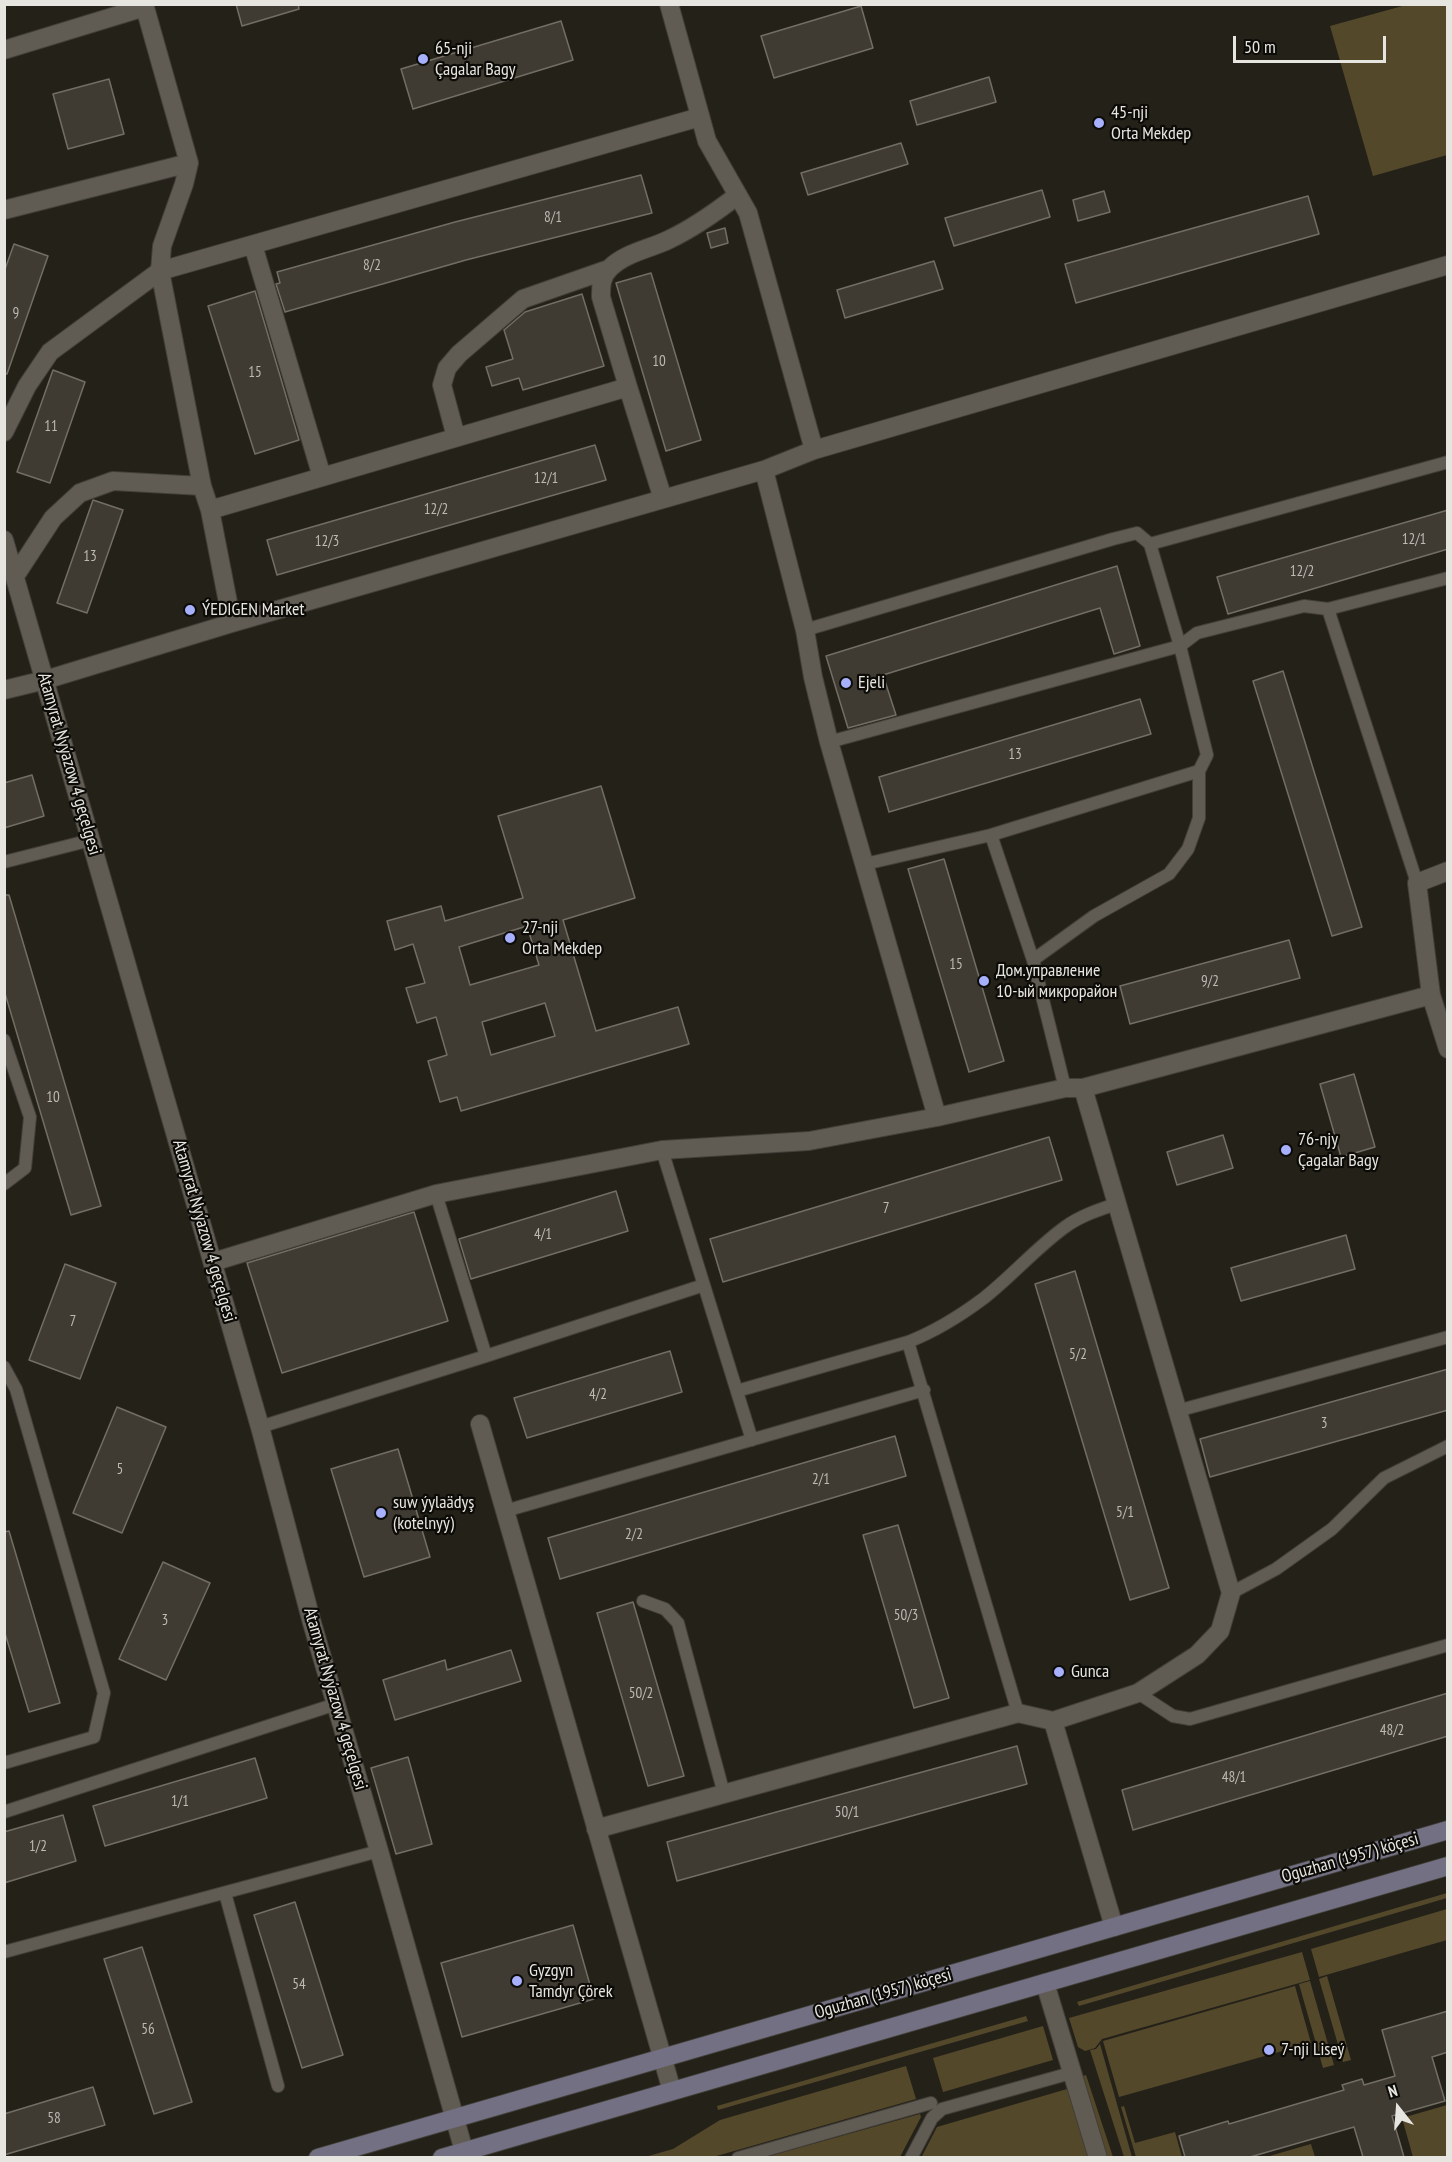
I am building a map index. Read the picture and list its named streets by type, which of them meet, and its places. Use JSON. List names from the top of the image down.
{
  "streets": {
    "main road": ["Oguzhan (1957) köçesi"],
    "street": ["Atamyrat Nyýazow 4 geçelgesi"]
  },
  "crossings": [
    ["Atamyrat Nyýazow 4 geçelgesi", "Oguzhan (1957) köçesi"]
  ],
  "places": [
    "65-nji Çagalar Bagy",
    "45-nji Orta Mekdep",
    "ÝEDIGEN Market",
    "Ejeli",
    "27-nji Orta Mekdep",
    "Дом.управление 10-ый микрорайон",
    "76-njy Çagalar Bagy",
    "suw ýylaädyş (kotelnyý)",
    "Gunca",
    "Gyzgyn Tamdyr Çörek",
    "7-nji Liseý"
  ],
  "house_numbers": [
    "8/1",
    "8/2",
    "9",
    "10",
    "15",
    "11",
    "12/1",
    "12/2",
    "12/1",
    "12/3",
    "13",
    "12/2",
    "13",
    "15",
    "9/2",
    "10",
    "7",
    "4/1",
    "7",
    "5/2",
    "4/2",
    "3",
    "5",
    "2/1",
    "5/1",
    "2/2",
    "50/3",
    "3",
    "50/2",
    "48/2",
    "48/1",
    "1/1",
    "50/1",
    "1/2",
    "54",
    "56",
    "58"
  ],
  "scale_bar": "50 m",
  "north": "top"
}
